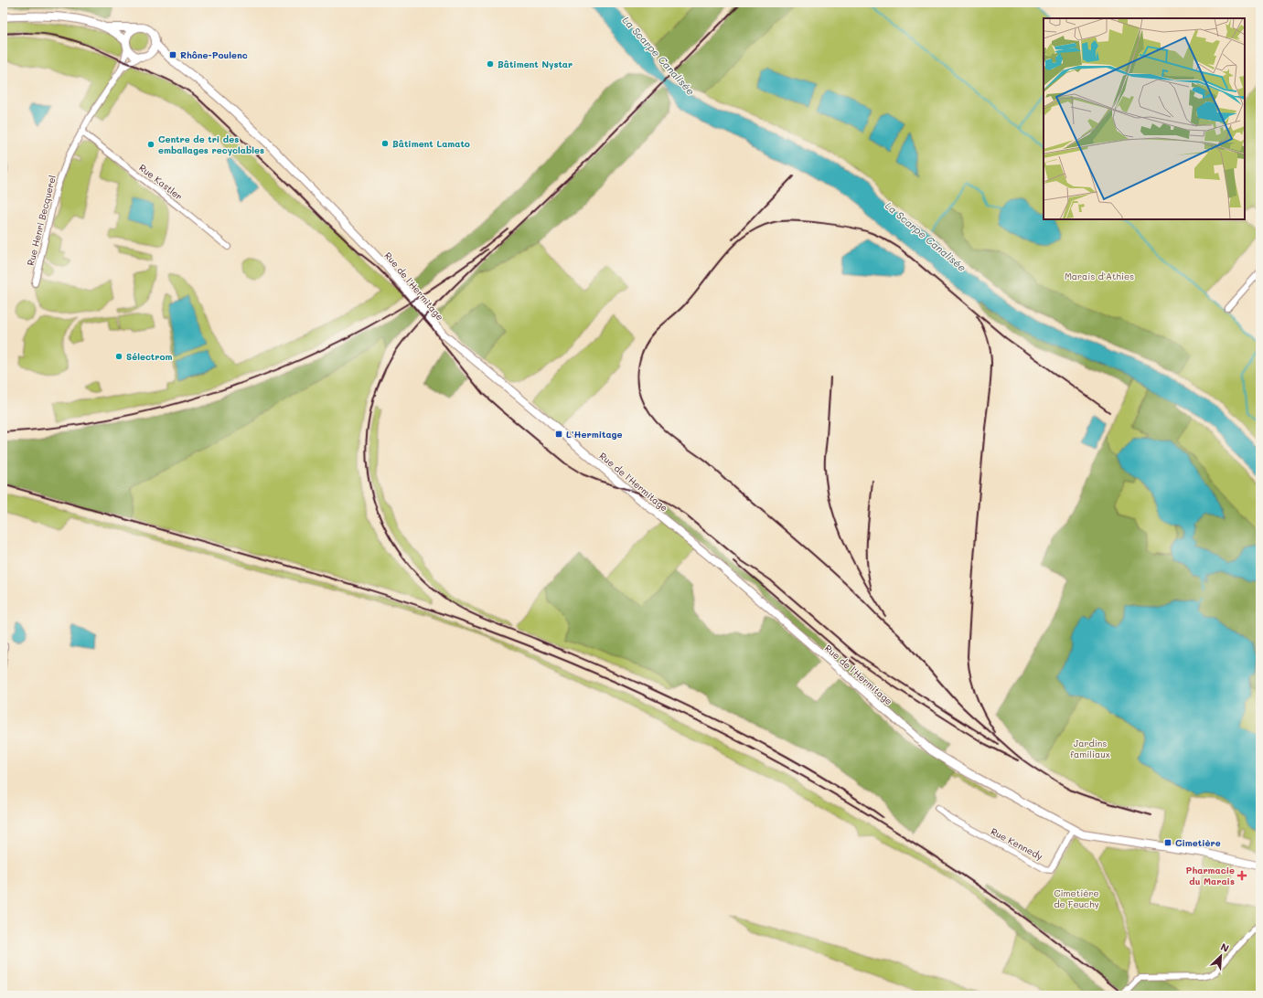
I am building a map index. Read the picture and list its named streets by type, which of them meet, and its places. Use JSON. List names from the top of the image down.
{
  "streets": {
    "street": [
      "Rue Kastler",
      "Rue Henri Becquerel",
      "Rue de l'Hermitage",
      "Rue Kennedy"
    ]
  },
  "crossings": [
    ["Rue Kastler", "Rue Henri Becquerel"],
    ["Rue Henri Becquerel", "Rue de l'Hermitage"],
    ["Rue de l'Hermitage", "Rue Kennedy"]
  ],
  "water": ["La Scarpe Canalisée"],
  "parks": ["Marais d'Athies", "Jardins familiaux", "Cimetière de Feuchy"],
  "places": {
    "transit": ["Rhône-Poulenc", "L'Hermitage", "Cimetière"],
    "other": [
      "Bâtiment Nystar",
      "Bâtiment Lamato",
      "Centre de tri des emballages recyclables",
      "Sélectrom"
    ],
    "health": ["Pharmacie du Marais"]
  },
  "north": "top right"
}
